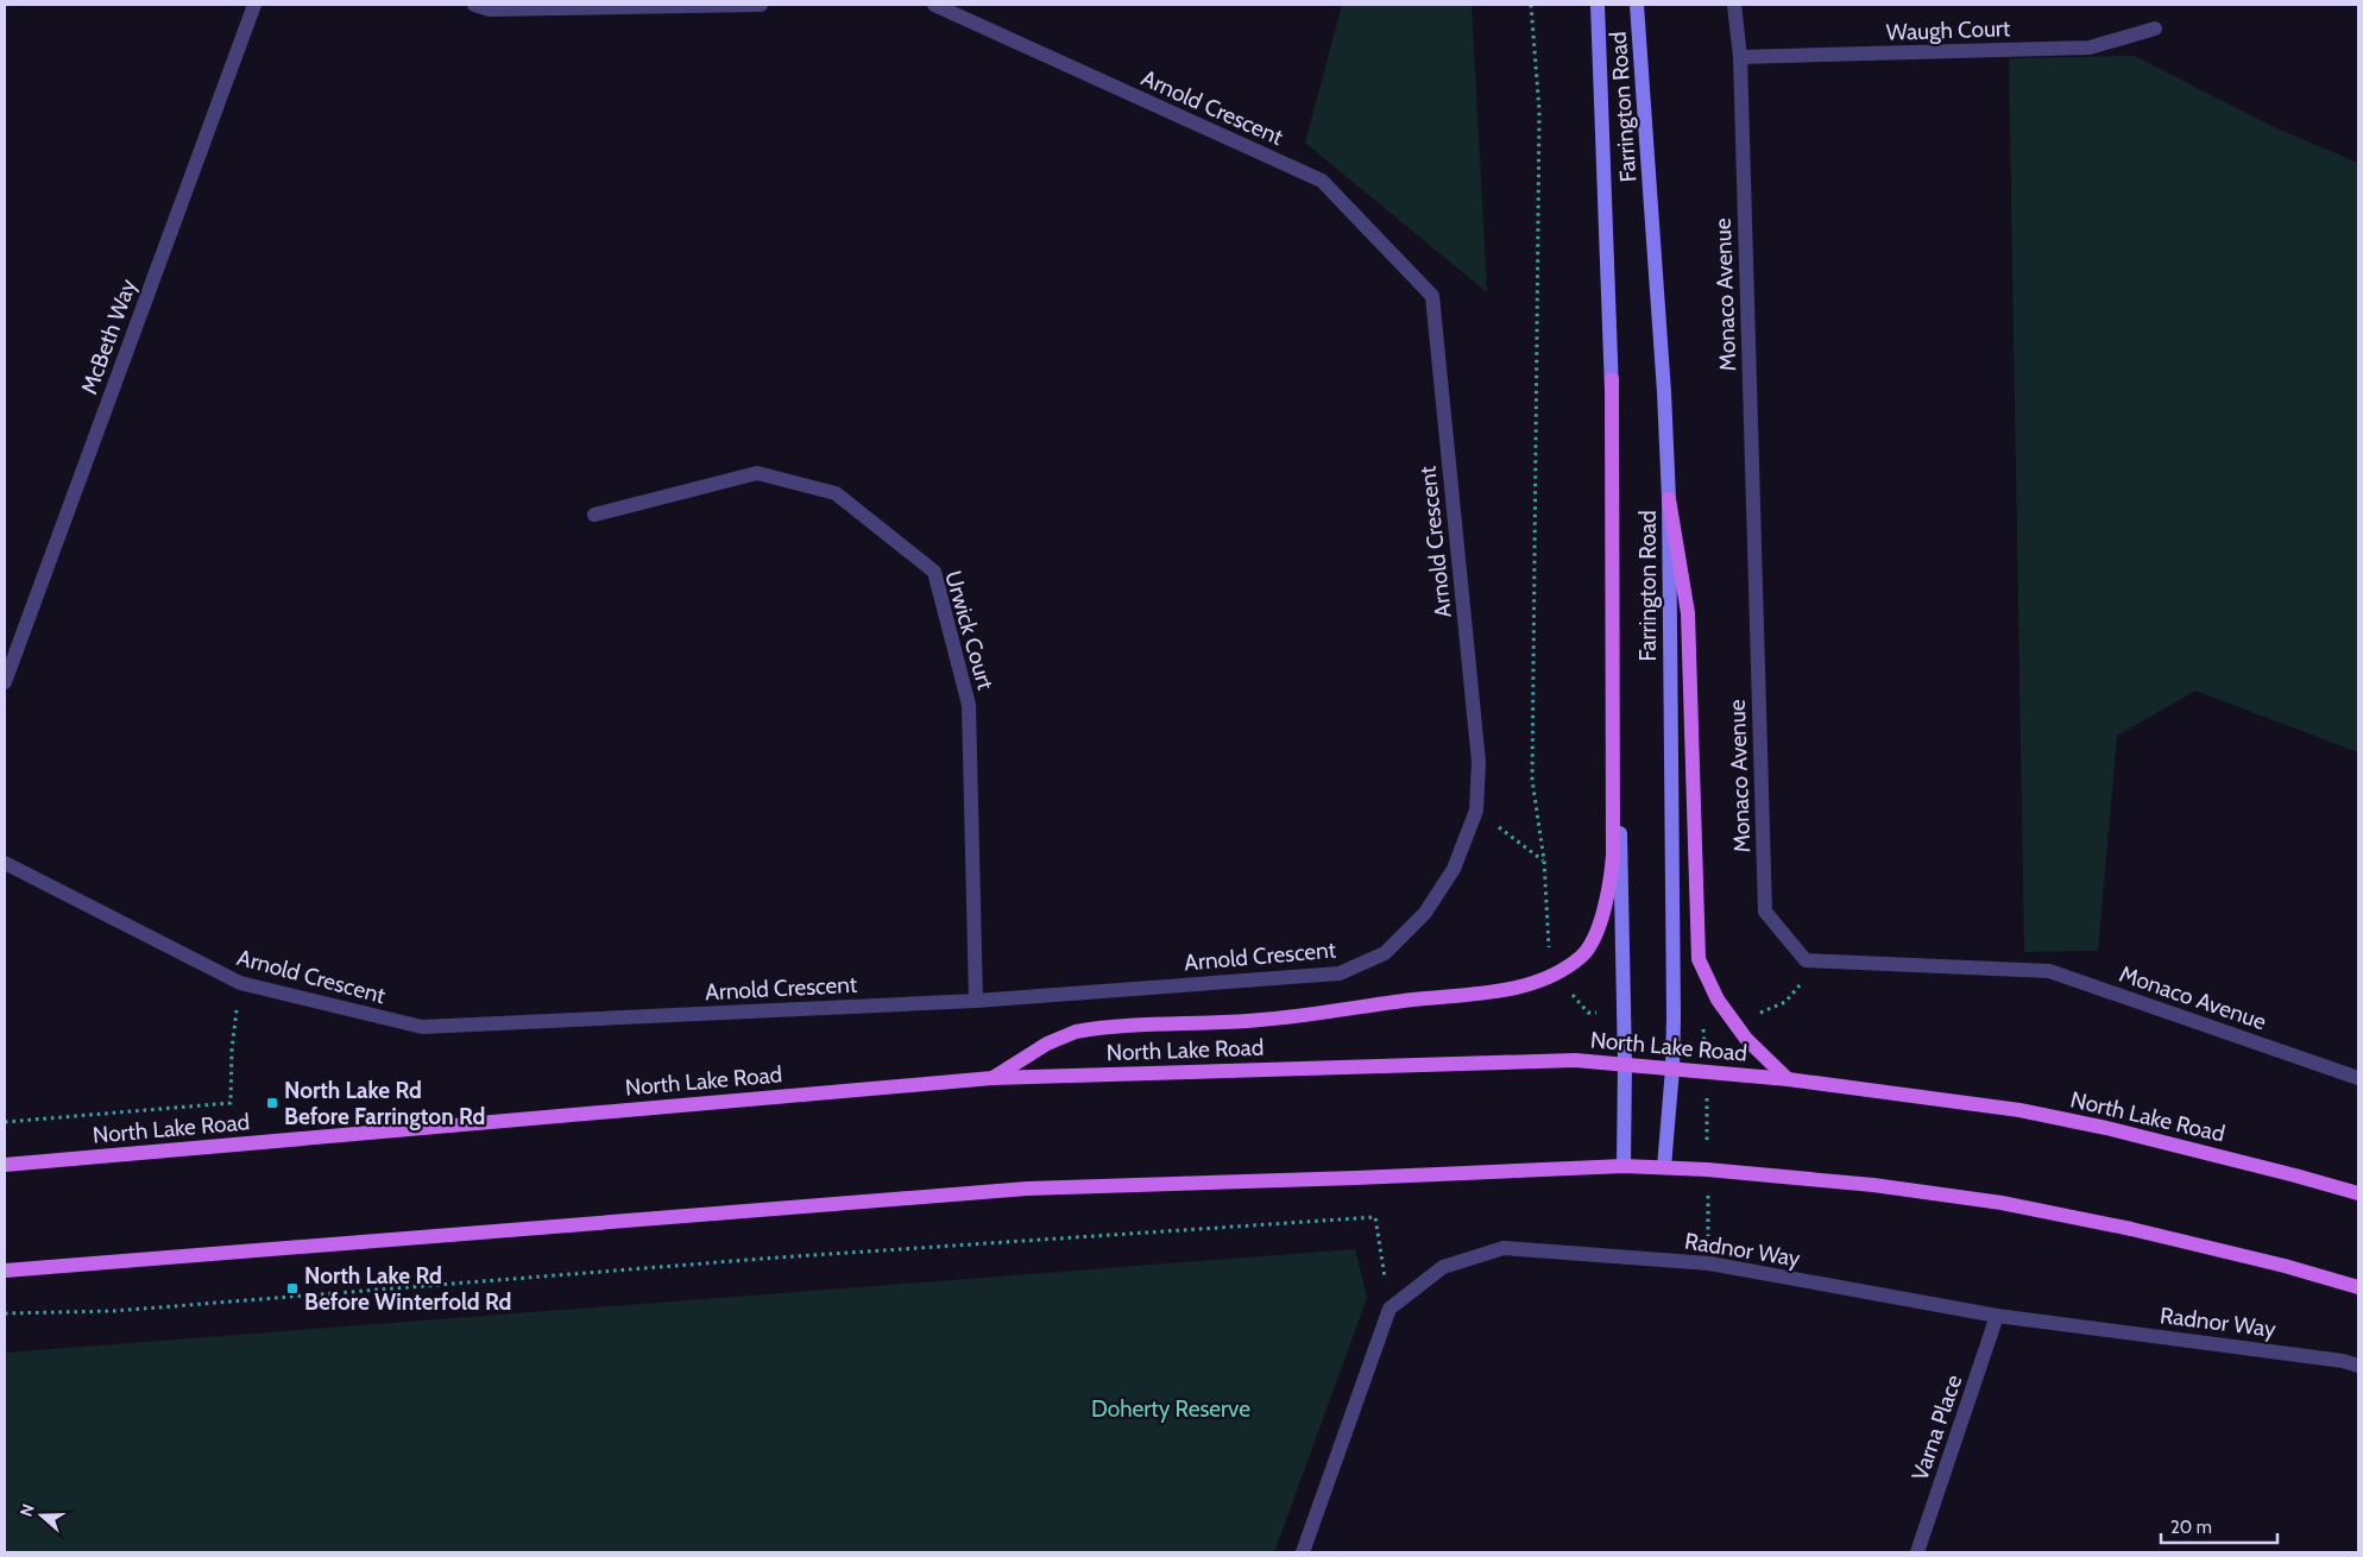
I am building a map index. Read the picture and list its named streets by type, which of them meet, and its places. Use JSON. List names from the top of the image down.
{
  "streets": {
    "main road": ["Farrington Road", "North Lake Road"],
    "street": [
      "Waugh Court",
      "Arnold Crescent",
      "Monaco Avenue",
      "McBeth Way",
      "Urwick Court",
      "Radnor Way",
      "Varna Place"
    ]
  },
  "crossings": [
    ["Waugh Court", "Monaco Avenue"],
    ["Arnold Crescent", "Urwick Court"],
    ["Farrington Road", "North Lake Road"],
    ["Radnor Way", "Varna Place"]
  ],
  "parks": ["Doherty Reserve"],
  "places": {
    "transit": ["North Lake Rd Before Farrington Rd", "North Lake Rd Before Winterfold Rd"]
  },
  "scale_bar": "20 m",
  "north": "left"
}
